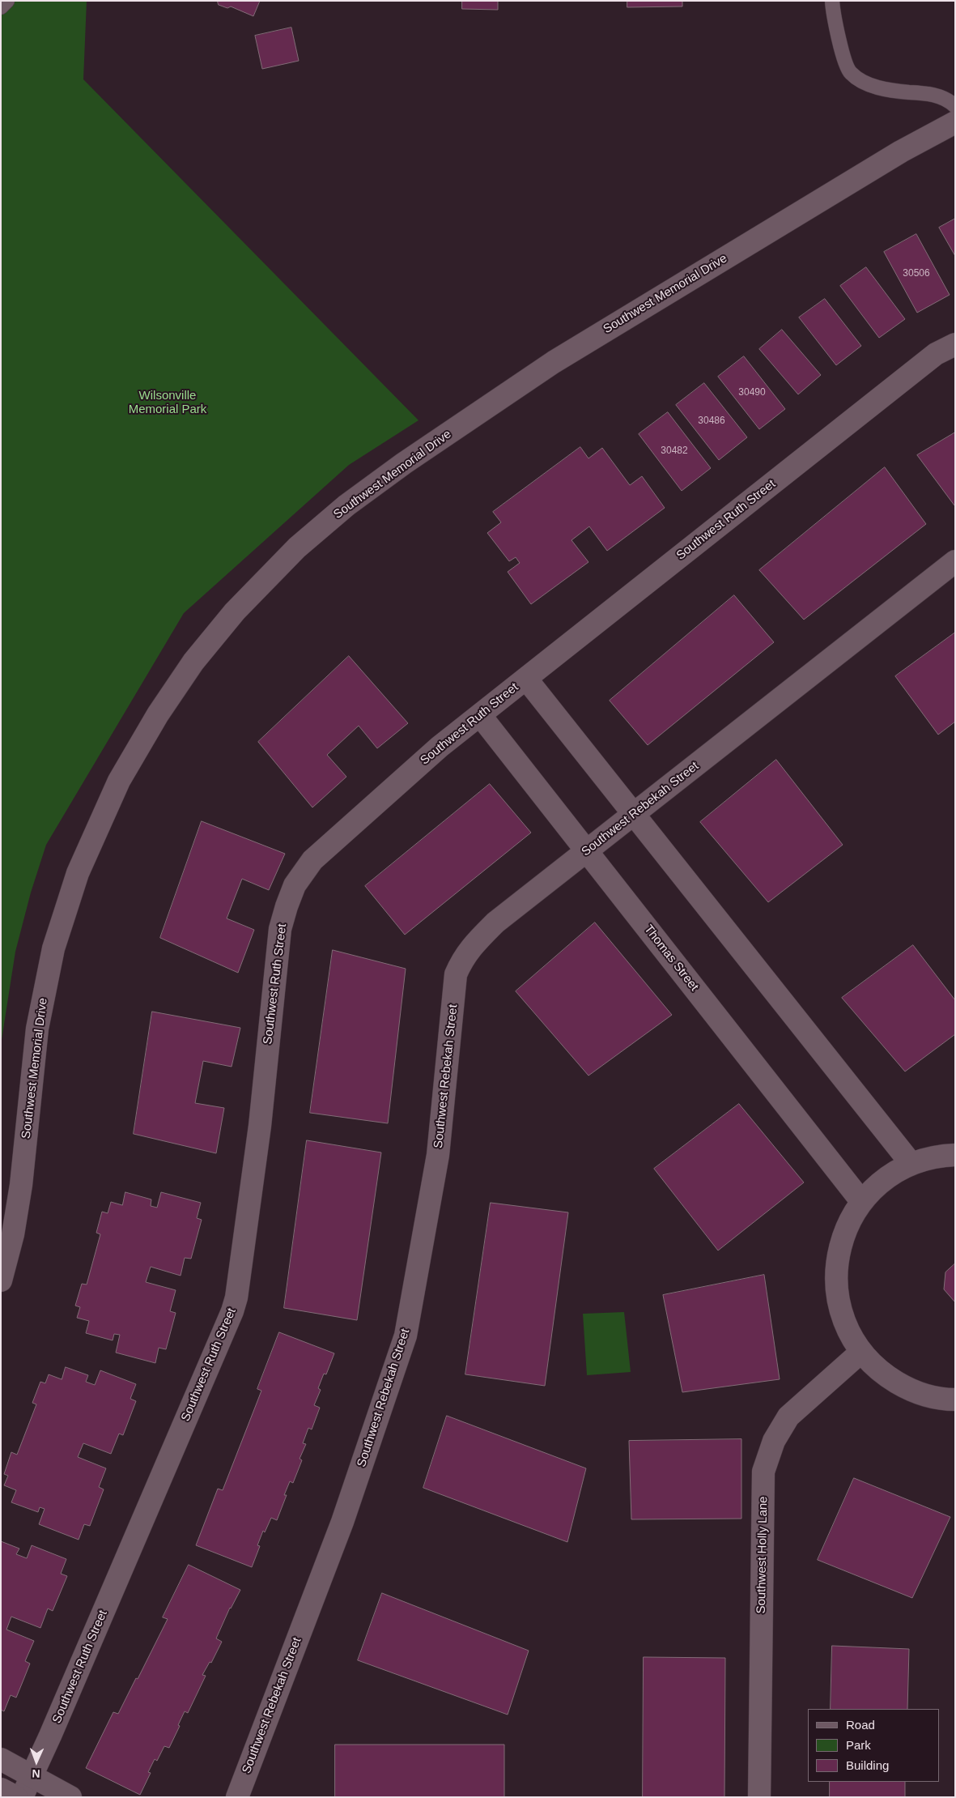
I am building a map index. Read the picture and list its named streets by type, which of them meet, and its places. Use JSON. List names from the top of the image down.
{
  "streets": {
    "street": [
      "Southwest Memorial Drive",
      "Southwest Ruth Street",
      "Southwest Rebekah Street",
      "Thomas Street",
      "Southwest Holly Lane"
    ]
  },
  "crossings": [
    ["Southwest Ruth Street", "Thomas Street"],
    ["Southwest Rebekah Street", "Thomas Street"]
  ],
  "parks": ["Wilsonville Memorial Park"],
  "house_numbers": [
    "30506",
    "30490",
    "30486",
    "30482"
  ],
  "legend": ["Road", "Park", "Building"],
  "north": "bottom"
}
